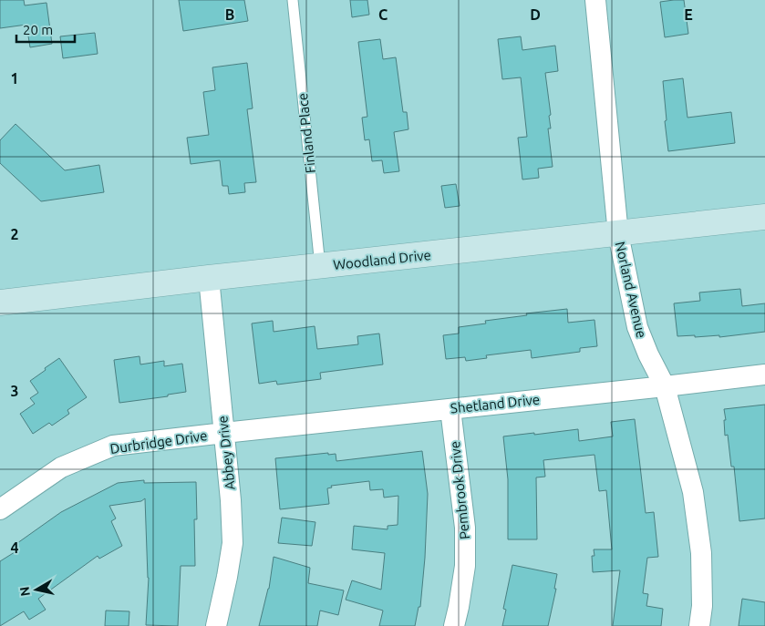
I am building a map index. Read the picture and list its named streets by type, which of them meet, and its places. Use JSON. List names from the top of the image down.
{
  "streets": {
    "main road": ["Woodland Drive"],
    "street": [
      "Norland Avenue",
      "Shetland Drive",
      "Durbridge Drive",
      "Abbey Drive",
      "Pembrook Drive"
    ],
    "lane": ["Finland Place"]
  },
  "crossings": [
    ["Finland Place", "Woodland Drive"],
    ["Woodland Drive", "Norland Avenue"],
    ["Woodland Drive", "Abbey Drive"],
    ["Norland Avenue", "Shetland Drive"],
    ["Shetland Drive", "Durbridge Drive"],
    ["Shetland Drive", "Abbey Drive"],
    ["Shetland Drive", "Pembrook Drive"],
    ["Durbridge Drive", "Abbey Drive"]
  ],
  "scale_bar": "20 m",
  "north": "left",
  "grid": {
    "columns": [
      "B",
      "C",
      "D",
      "E"
    ],
    "rows": [
      "1",
      "2",
      "3",
      "4"
    ]
  }
}
